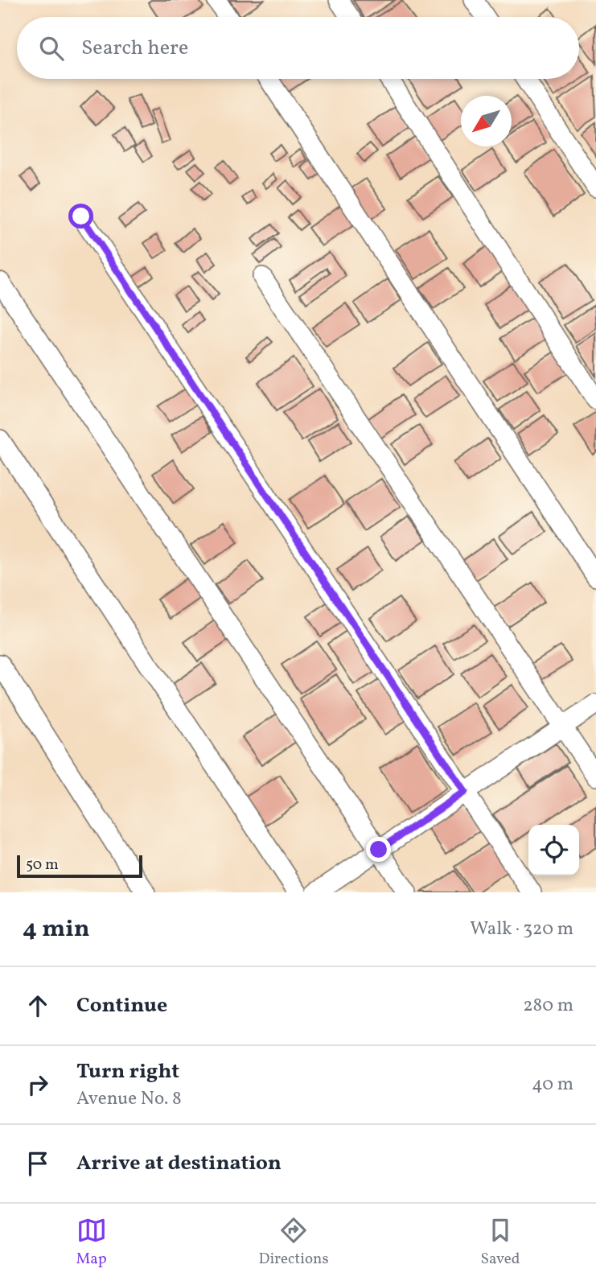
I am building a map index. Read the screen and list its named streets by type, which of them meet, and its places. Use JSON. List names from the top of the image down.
{
  "scale_bar": "50 m",
  "north": "bottom left",
  "page": {
    "search": "Search here",
    "scale": "50 m",
    "heading": ["4 min", "Walk · 320 m"],
    "list": [
      ["Continue", "280 m"],
      ["Turn right", "Avenue No. 8", "40 m"],
      "Arrive at destination"
    ],
    "nav": ["Map", "Directions", "Saved"]
  }
}
